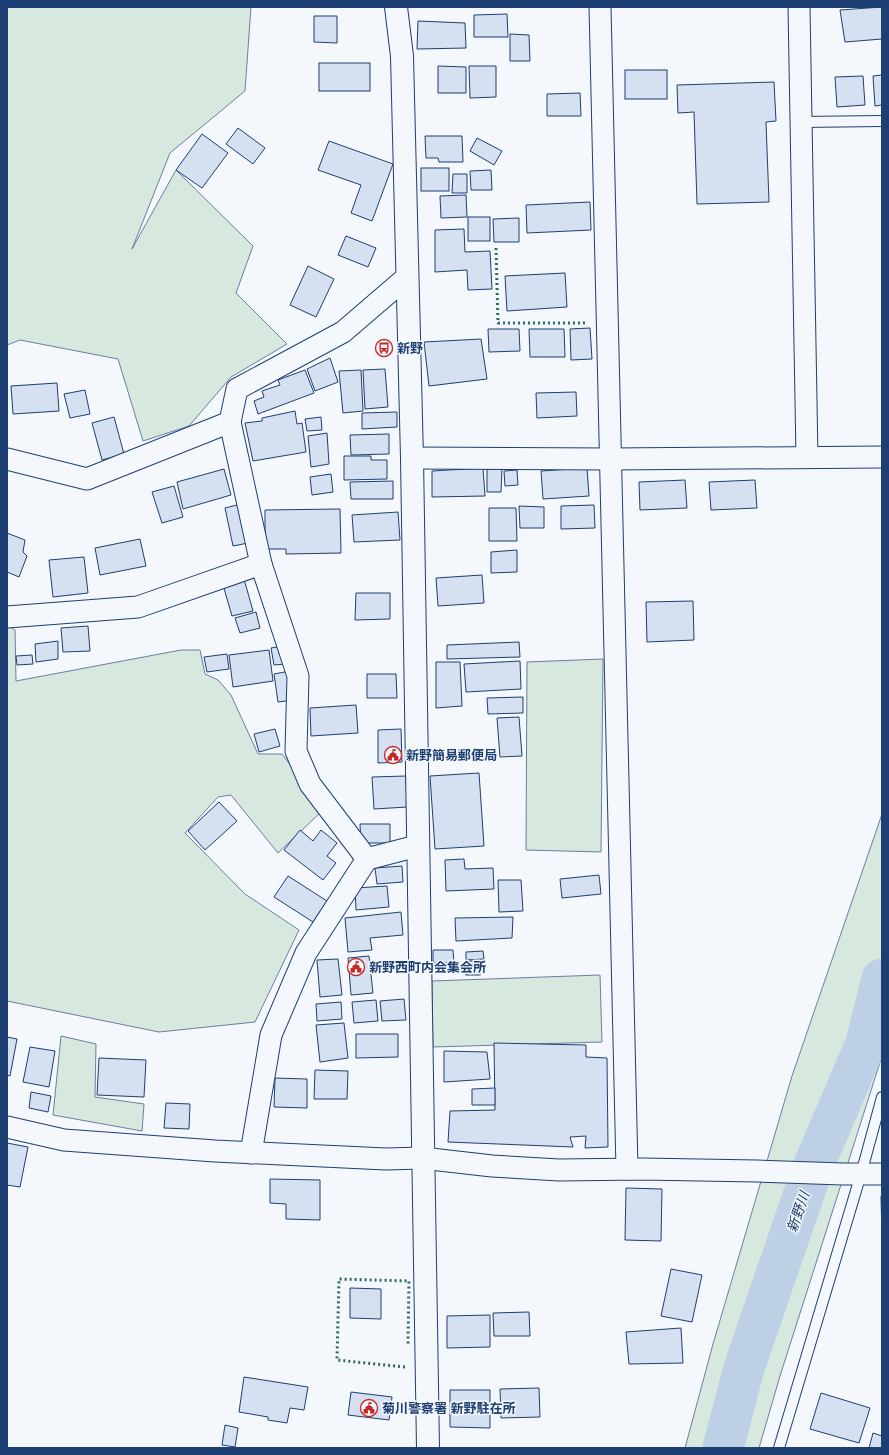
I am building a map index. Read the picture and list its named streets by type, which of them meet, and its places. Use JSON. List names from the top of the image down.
{
  "water": ["新野川"],
  "places": {
    "bus stop": ["新野"],
    "public building": ["新野簡易郵便局", "新野西町内会集会所", "菊川警察署 新野駐在所"]
  }
}
